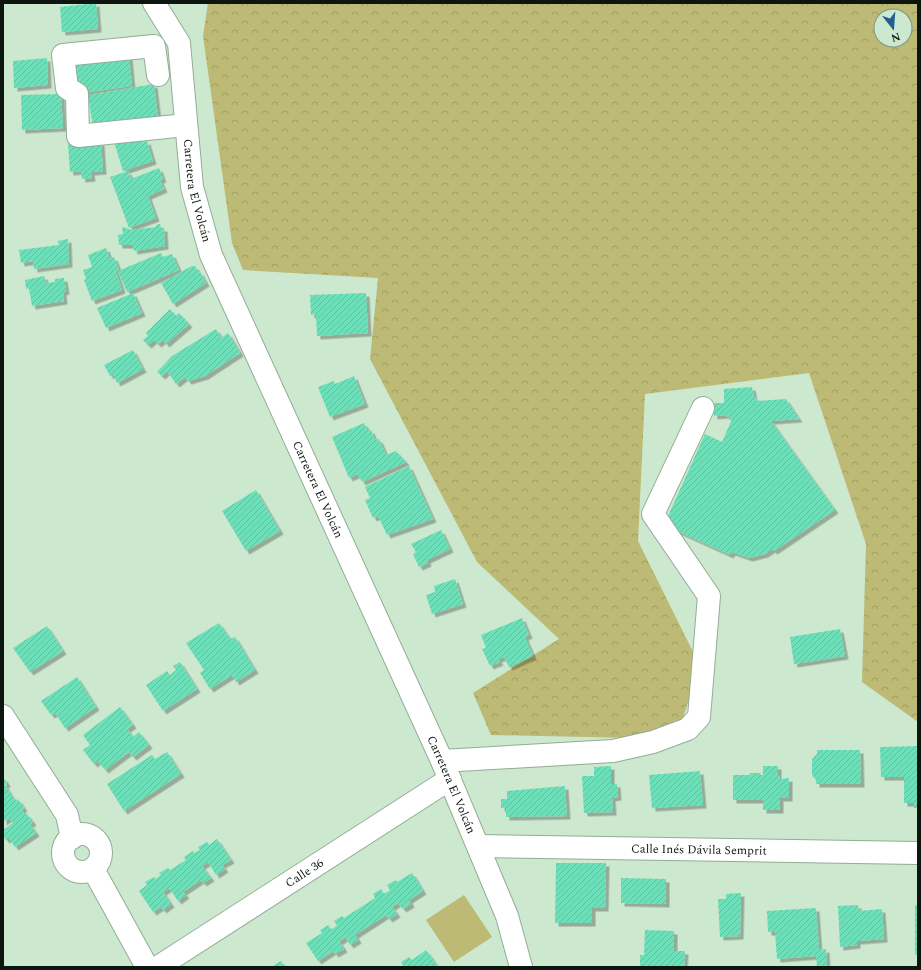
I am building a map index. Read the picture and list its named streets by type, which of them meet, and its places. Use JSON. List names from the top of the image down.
{
  "streets": {
    "street": ["Carretera El Volcán", "Calle Inés Dávila Semprit", "Calle 36"]
  },
  "crossings": [
    ["Carretera El Volcán", "Calle Inés Dávila Semprit"],
    ["Carretera El Volcán", "Calle 36"]
  ],
  "north": "bottom"
}
